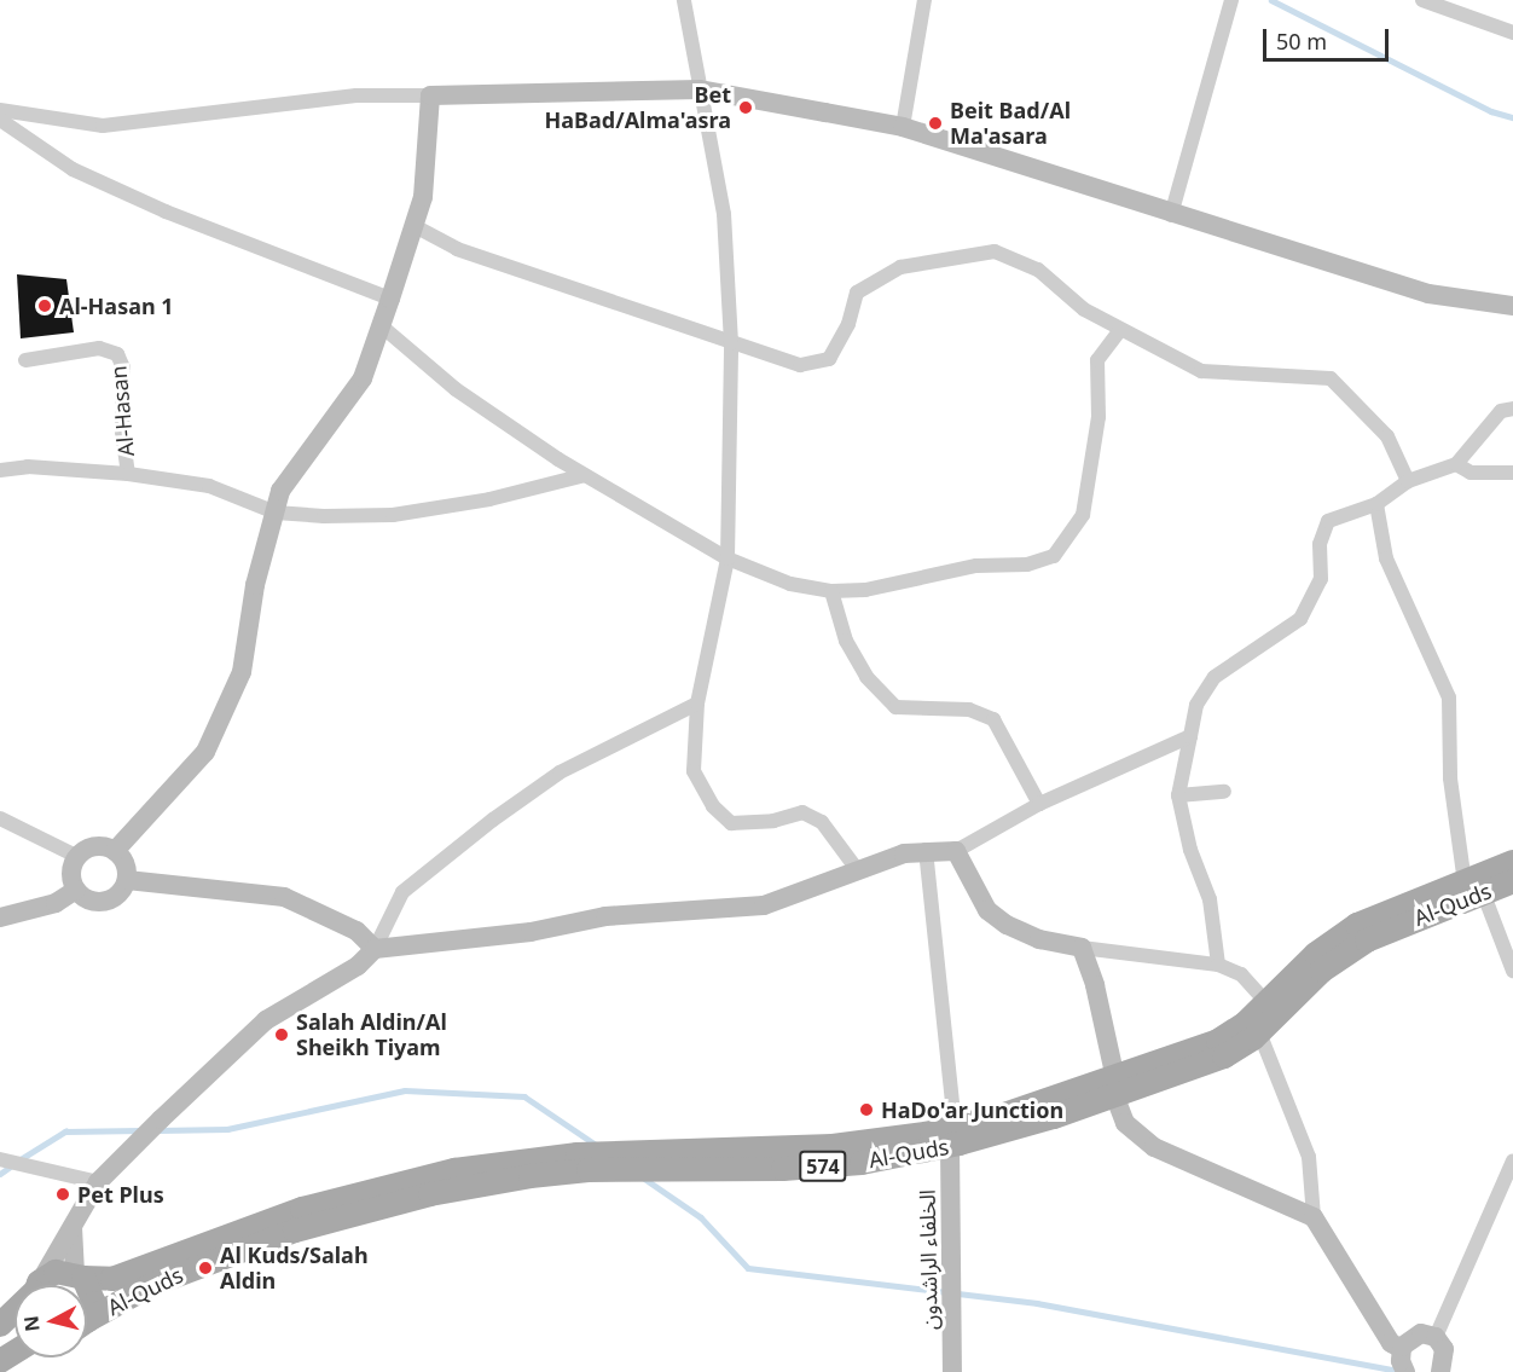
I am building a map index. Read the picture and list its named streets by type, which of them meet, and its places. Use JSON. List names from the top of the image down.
{
  "streets": {
    "main road": ["Al-Quds", "574"],
    "street": ["Al-Hasan", "الخلفاء الراشدون"]
  },
  "crossings": [
    ["Al-Quds", "574"],
    ["Al-Quds", "الخلفاء الراشدون"]
  ],
  "places": [
    "Bet HaBad/Alma'asra",
    "Beit Bad/Al Ma'asara",
    "Al-Hasan 1",
    "Salah Aldin/Al Sheikh Tiyam",
    "HaDo'ar Junction",
    "Pet Plus",
    "Al Kuds/Salah Aldin"
  ],
  "scale_bar": "50 m",
  "north": "left"
}
